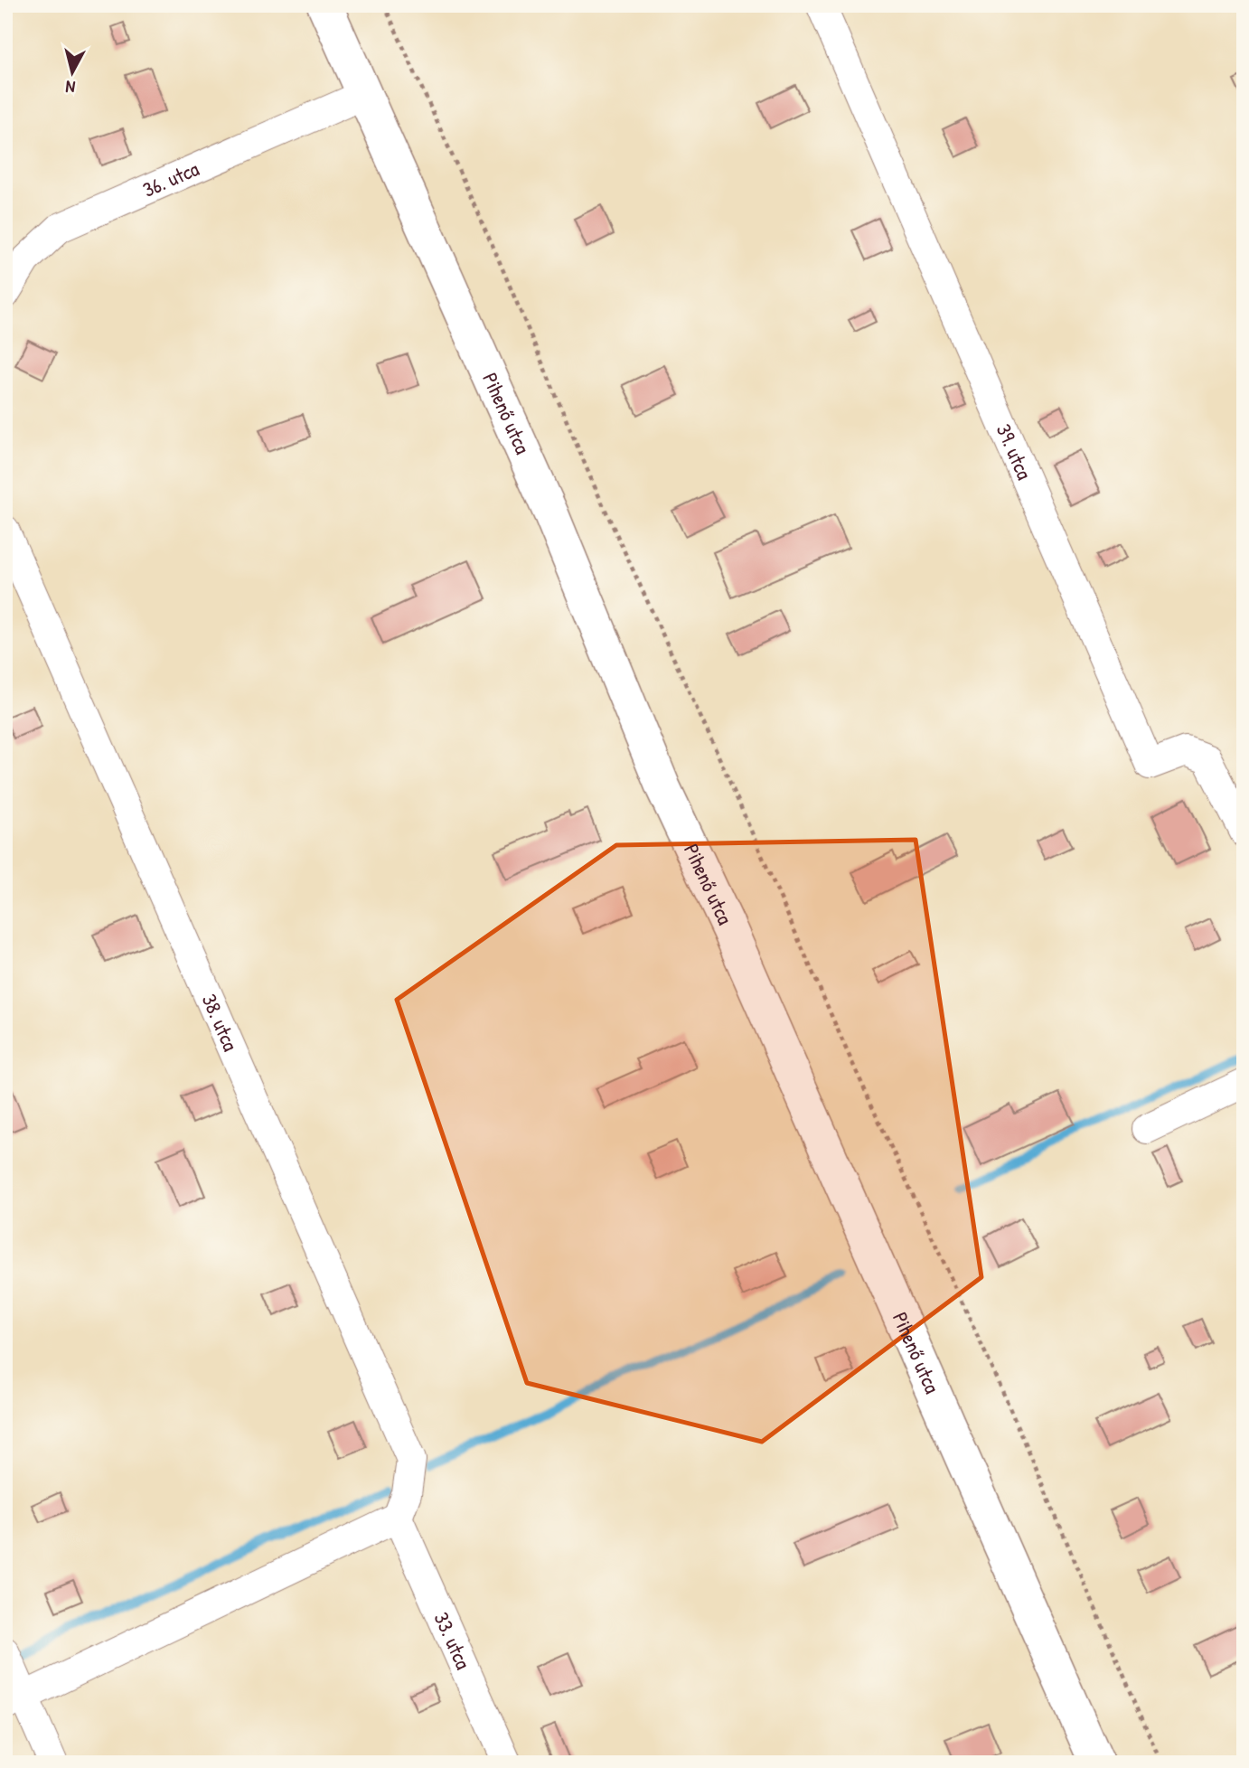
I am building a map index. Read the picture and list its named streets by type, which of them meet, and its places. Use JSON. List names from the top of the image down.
{
  "streets": {
    "street": [
      "36. utca",
      "Pihenő utca",
      "39. utca",
      "38. utca",
      "33. utca"
    ]
  },
  "crossings": [
    ["36. utca", "Pihenő utca"],
    ["38. utca", "33. utca"]
  ],
  "north": "bottom"
}
